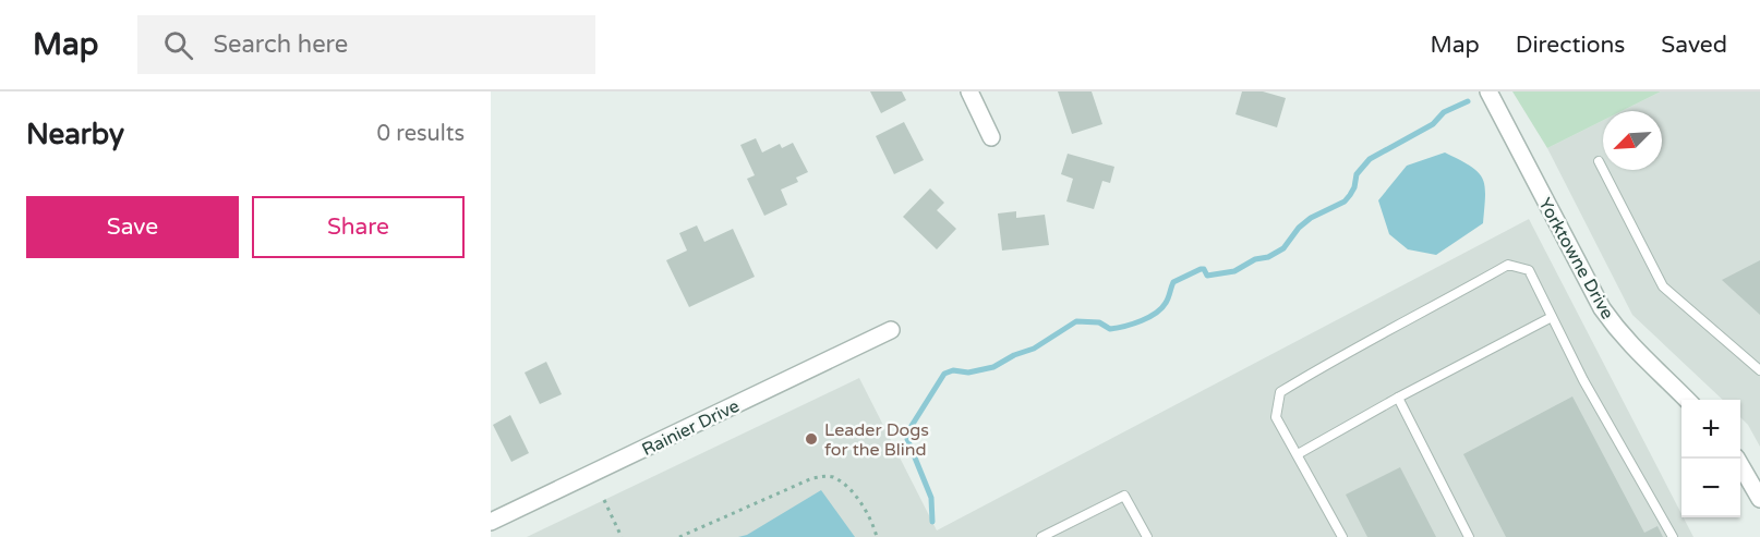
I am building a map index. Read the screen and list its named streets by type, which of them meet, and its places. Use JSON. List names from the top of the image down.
{
  "streets": {
    "street": ["Yorktowne Drive", "Rainier Drive"]
  },
  "places": ["Leader Dogs for the Blind"],
  "north": "bottom left",
  "page": {
    "header": "Map",
    "search": "Search here",
    "nav": ["Map", "Directions", "Saved"],
    "heading": ["Nearby", "0 results"],
    "buttons": ["Save", "Share"],
    "map_buttons": ["+", "−"]
  }
}
